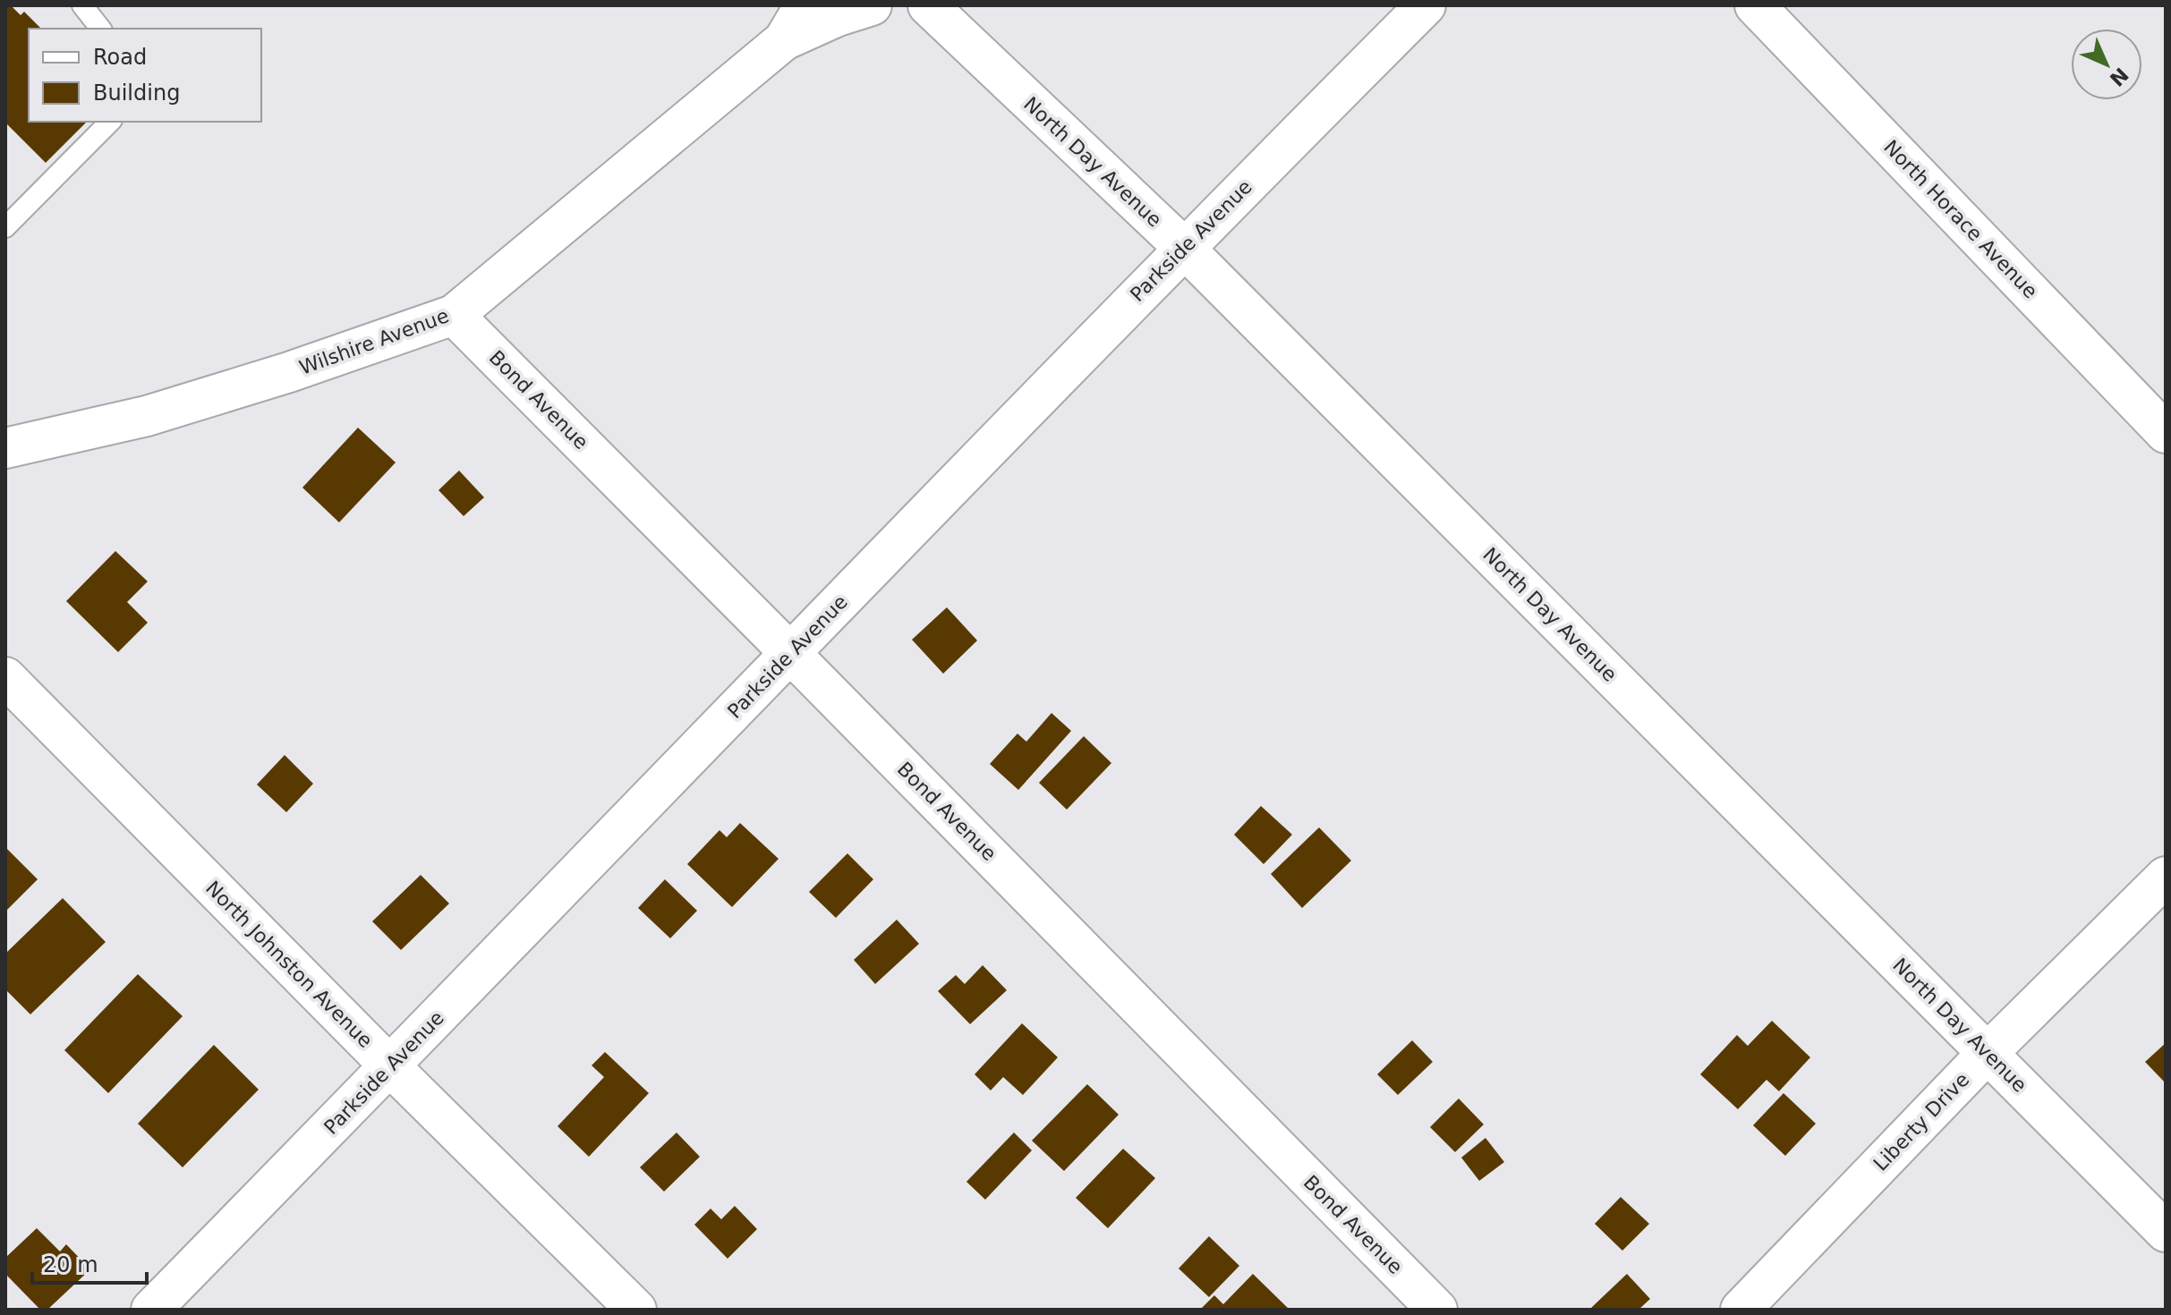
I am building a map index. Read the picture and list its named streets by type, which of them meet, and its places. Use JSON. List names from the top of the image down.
{
  "streets": {
    "street": [
      "North Day Avenue",
      "North Horace Avenue",
      "Parkside Avenue",
      "Wilshire Avenue",
      "Bond Avenue",
      "North Johnston Avenue",
      "Liberty Drive"
    ]
  },
  "crossings": [
    ["North Day Avenue", "Parkside Avenue"],
    ["North Day Avenue", "Liberty Drive"],
    ["Parkside Avenue", "Bond Avenue"],
    ["Parkside Avenue", "North Johnston Avenue"],
    ["Wilshire Avenue", "Bond Avenue"]
  ],
  "legend": ["Road", "Building"],
  "scale_bar": "20 m",
  "north": "bottom right"
}
